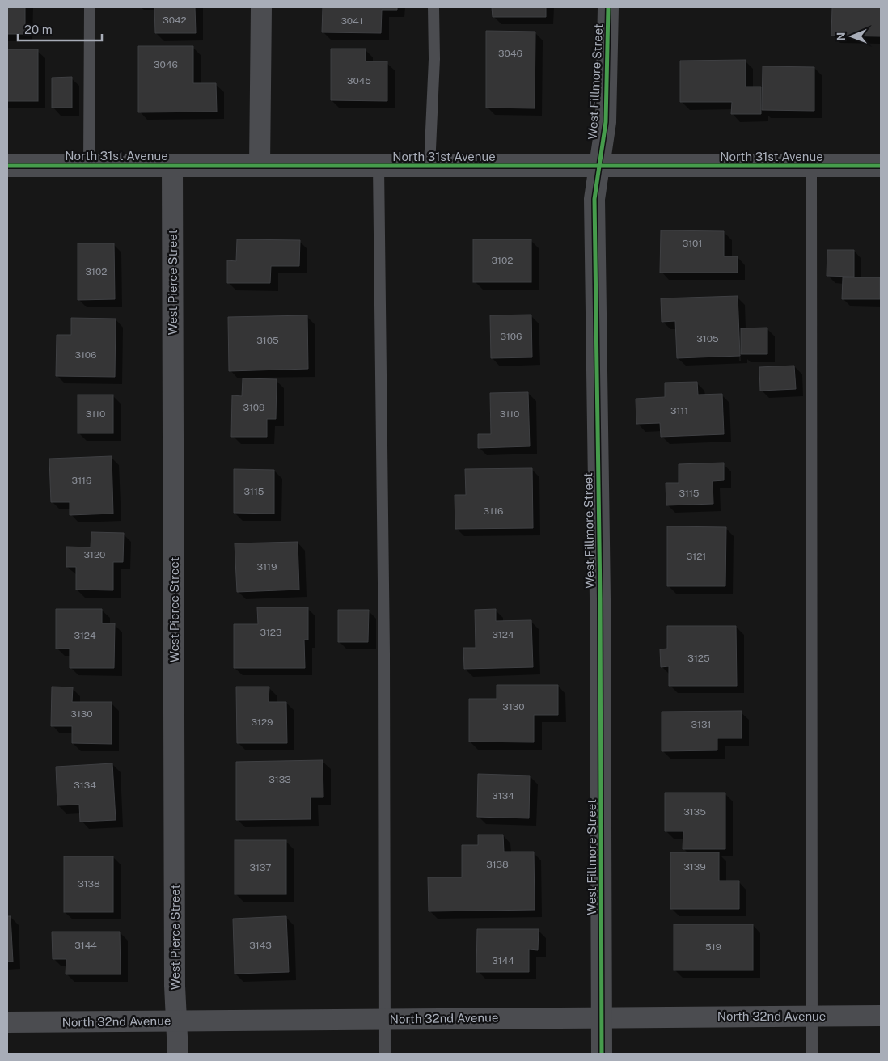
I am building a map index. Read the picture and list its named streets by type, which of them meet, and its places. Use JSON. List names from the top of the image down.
{
  "streets": {
    "street": [
      "West Fillmore Street",
      "North 31st Avenue",
      "West Pierce Street",
      "North 32nd Avenue"
    ]
  },
  "crossings": [
    ["West Fillmore Street", "North 31st Avenue"],
    ["West Fillmore Street", "North 32nd Avenue"],
    ["North 31st Avenue", "West Pierce Street"],
    ["West Pierce Street", "North 32nd Avenue"]
  ],
  "house_numbers": [
    "3042",
    "3041",
    "3046",
    "3046",
    "3045",
    "3101",
    "3102",
    "3102",
    "3106",
    "3105",
    "3105",
    "3106",
    "3109",
    "3111",
    "3110",
    "3110",
    "3116",
    "3115",
    "3115",
    "3116",
    "3120",
    "3121",
    "3119",
    "3123",
    "3124",
    "3124",
    "3125",
    "3130",
    "3130",
    "3129",
    "3131",
    "3133",
    "3134",
    "3134",
    "3135",
    "3138",
    "3139",
    "3137",
    "3138",
    "3144",
    "3143",
    "519",
    "3144"
  ],
  "scale_bar": "20 m",
  "north": "left"
}
